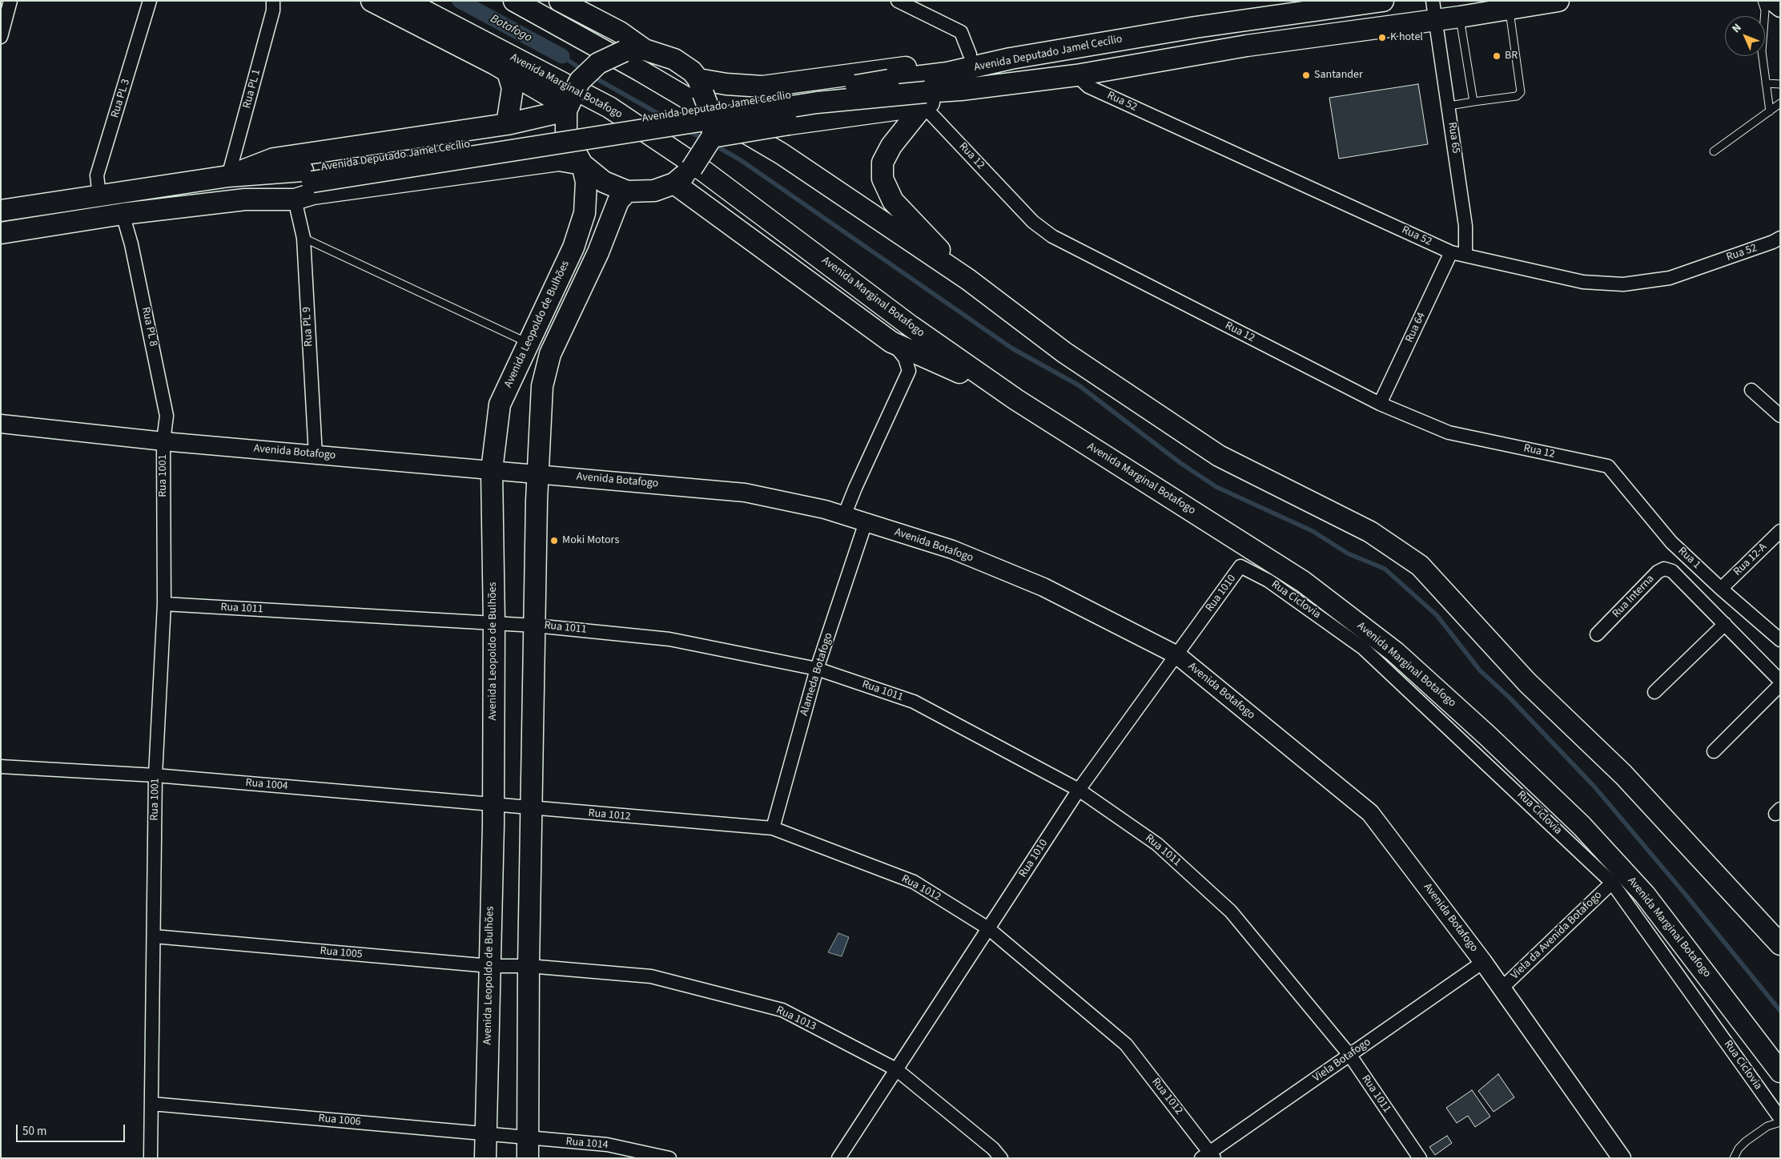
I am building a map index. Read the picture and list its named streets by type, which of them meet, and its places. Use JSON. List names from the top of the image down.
{
  "streets": {
    "main road": ["Avenida Deputado Jamel Cecílio", "Avenida Marginal Botafogo", "Avenida Leopoldo de Bulhões"],
    "street": [
      "Rua PL 1",
      "Rua PL 3",
      "Rua 52",
      "Rua 65",
      "Rua 12",
      "Rua PL 8",
      "Rua PL 9",
      "Rua 64",
      "Avenida Botafogo",
      "Rua 1001",
      "Rua 1",
      "Rua 12-A",
      "Rua 1010",
      "Rua Interna",
      "Rua Ciclovia",
      "Rua 1011",
      "Alameda Botafogo",
      "Rua 1004",
      "Rua 1012",
      "Viela da Avenida Botafogo",
      "Rua 1005",
      "Rua 1013",
      "Viela Botafogo",
      "Rua 1006",
      "Rua 1014"
    ]
  },
  "crossings": [
    ["Avenida Deputado Jamel Cecílio", "Rua PL 1"],
    ["Avenida Deputado Jamel Cecílio", "Rua PL 3"],
    ["Avenida Deputado Jamel Cecílio", "Rua 52"],
    ["Avenida Deputado Jamel Cecílio", "Rua 65"],
    ["Avenida Deputado Jamel Cecílio", "Rua 12"],
    ["Avenida Deputado Jamel Cecílio", "Avenida Leopoldo de Bulhões"],
    ["Avenida Deputado Jamel Cecílio", "Rua PL 8"],
    ["Avenida Deputado Jamel Cecílio", "Rua PL 9"],
    ["Rua 52", "Rua 65"],
    ["Rua 52", "Rua 64"],
    ["Rua 12", "Rua 64"],
    ["Rua 12", "Rua 1"],
    ["Avenida Leopoldo de Bulhões", "Avenida Botafogo"],
    ["Avenida Leopoldo de Bulhões", "Rua 1011"],
    ["Avenida Leopoldo de Bulhões", "Rua 1004"],
    ["Avenida Leopoldo de Bulhões", "Rua 1005"],
    ["Avenida Leopoldo de Bulhões", "Rua 1006"],
    ["Rua PL 8", "Avenida Botafogo"],
    ["Rua PL 8", "Rua 1001"],
    ["Rua PL 9", "Avenida Botafogo"],
    ["Avenida Botafogo", "Rua 1001"],
    ["Avenida Botafogo", "Rua 1010"],
    ["Avenida Botafogo", "Alameda Botafogo"],
    ["Avenida Botafogo", "Viela da Avenida Botafogo"],
    ["Avenida Botafogo", "Viela Botafogo"],
    ["Rua 1001", "Rua 1011"],
    ["Rua 1001", "Rua 1004"],
    ["Rua 1001", "Rua 1005"],
    ["Rua 1001", "Rua 1006"],
    ["Rua 1", "Rua 12-A"],
    ["Rua 1010", "Rua Ciclovia"],
    ["Rua 1010", "Rua 1011"],
    ["Rua 1010", "Rua 1012"],
    ["Rua 1010", "Rua 1013"],
    ["Rua Ciclovia", "Viela da Avenida Botafogo"],
    ["Rua 1011", "Alameda Botafogo"],
    ["Rua 1011", "Viela Botafogo"],
    ["Alameda Botafogo", "Rua 1012"],
    ["Rua 1004", "Rua 1012"],
    ["Rua 1012", "Viela Botafogo"],
    ["Rua 1005", "Rua 1013"],
    ["Rua 1006", "Rua 1014"]
  ],
  "water": ["Botafogo"],
  "places": [
    "K hotel",
    "BR",
    "Santander",
    "Moki Motors"
  ],
  "scale_bar": "50 m",
  "north": "top left"
}
